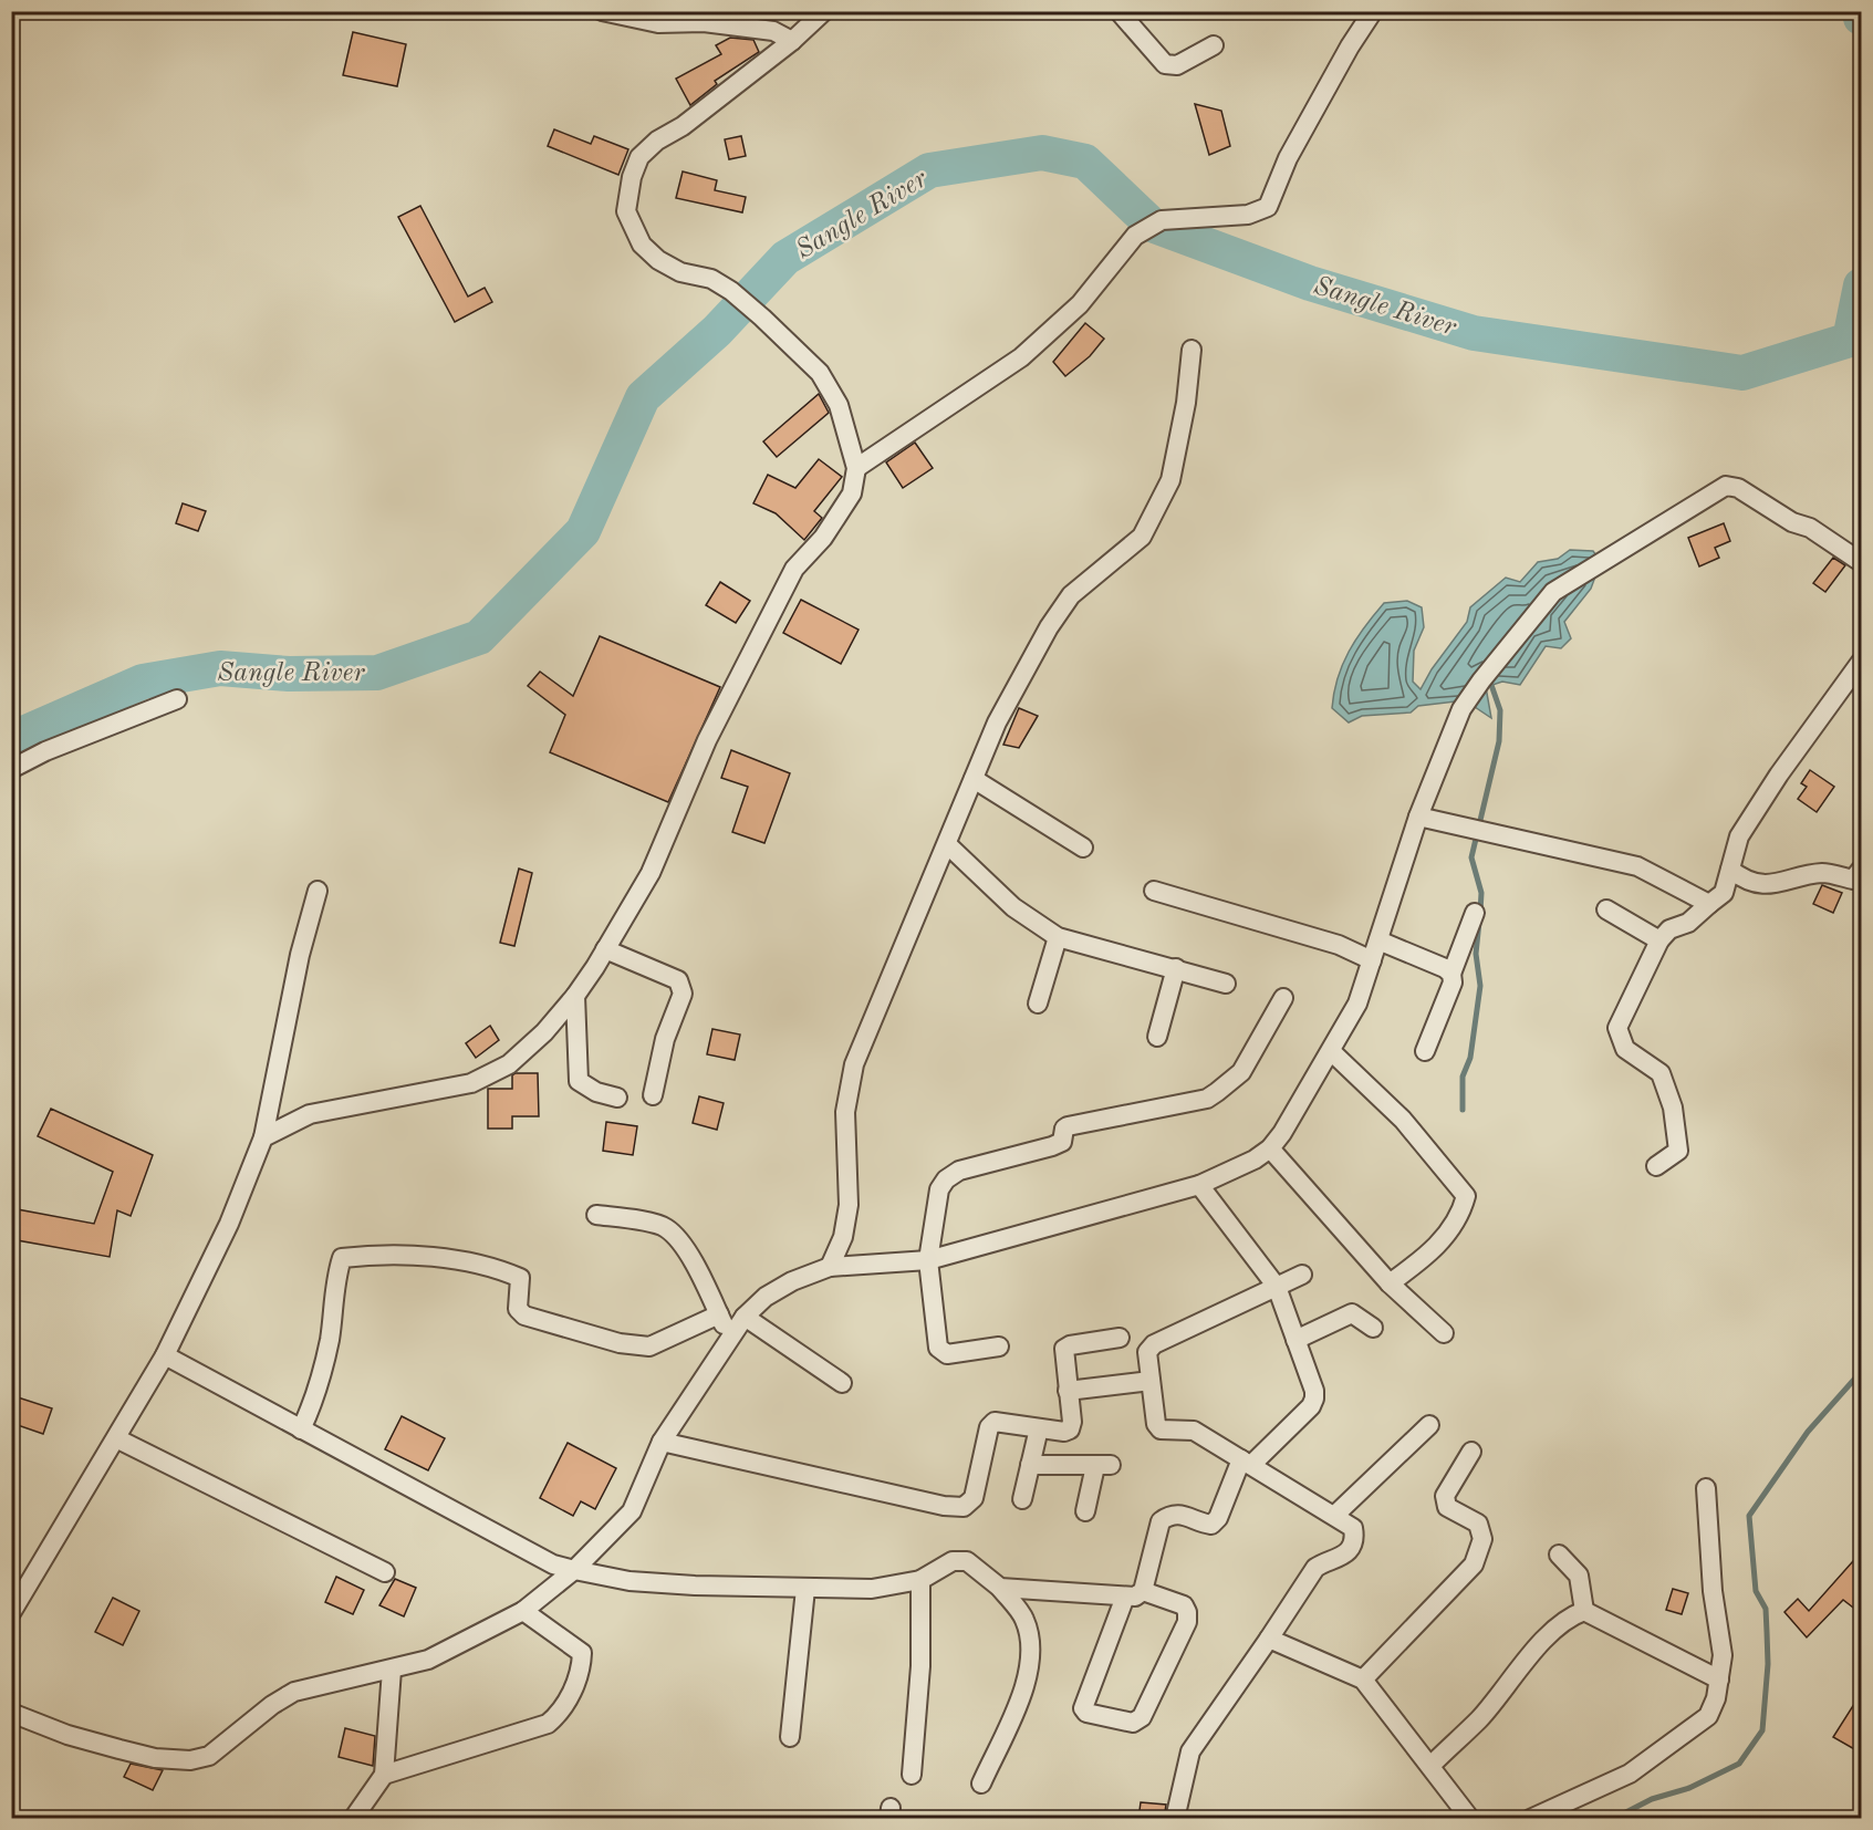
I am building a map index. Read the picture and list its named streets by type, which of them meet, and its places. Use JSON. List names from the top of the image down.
{
  "water": ["Sangle River"]
}
